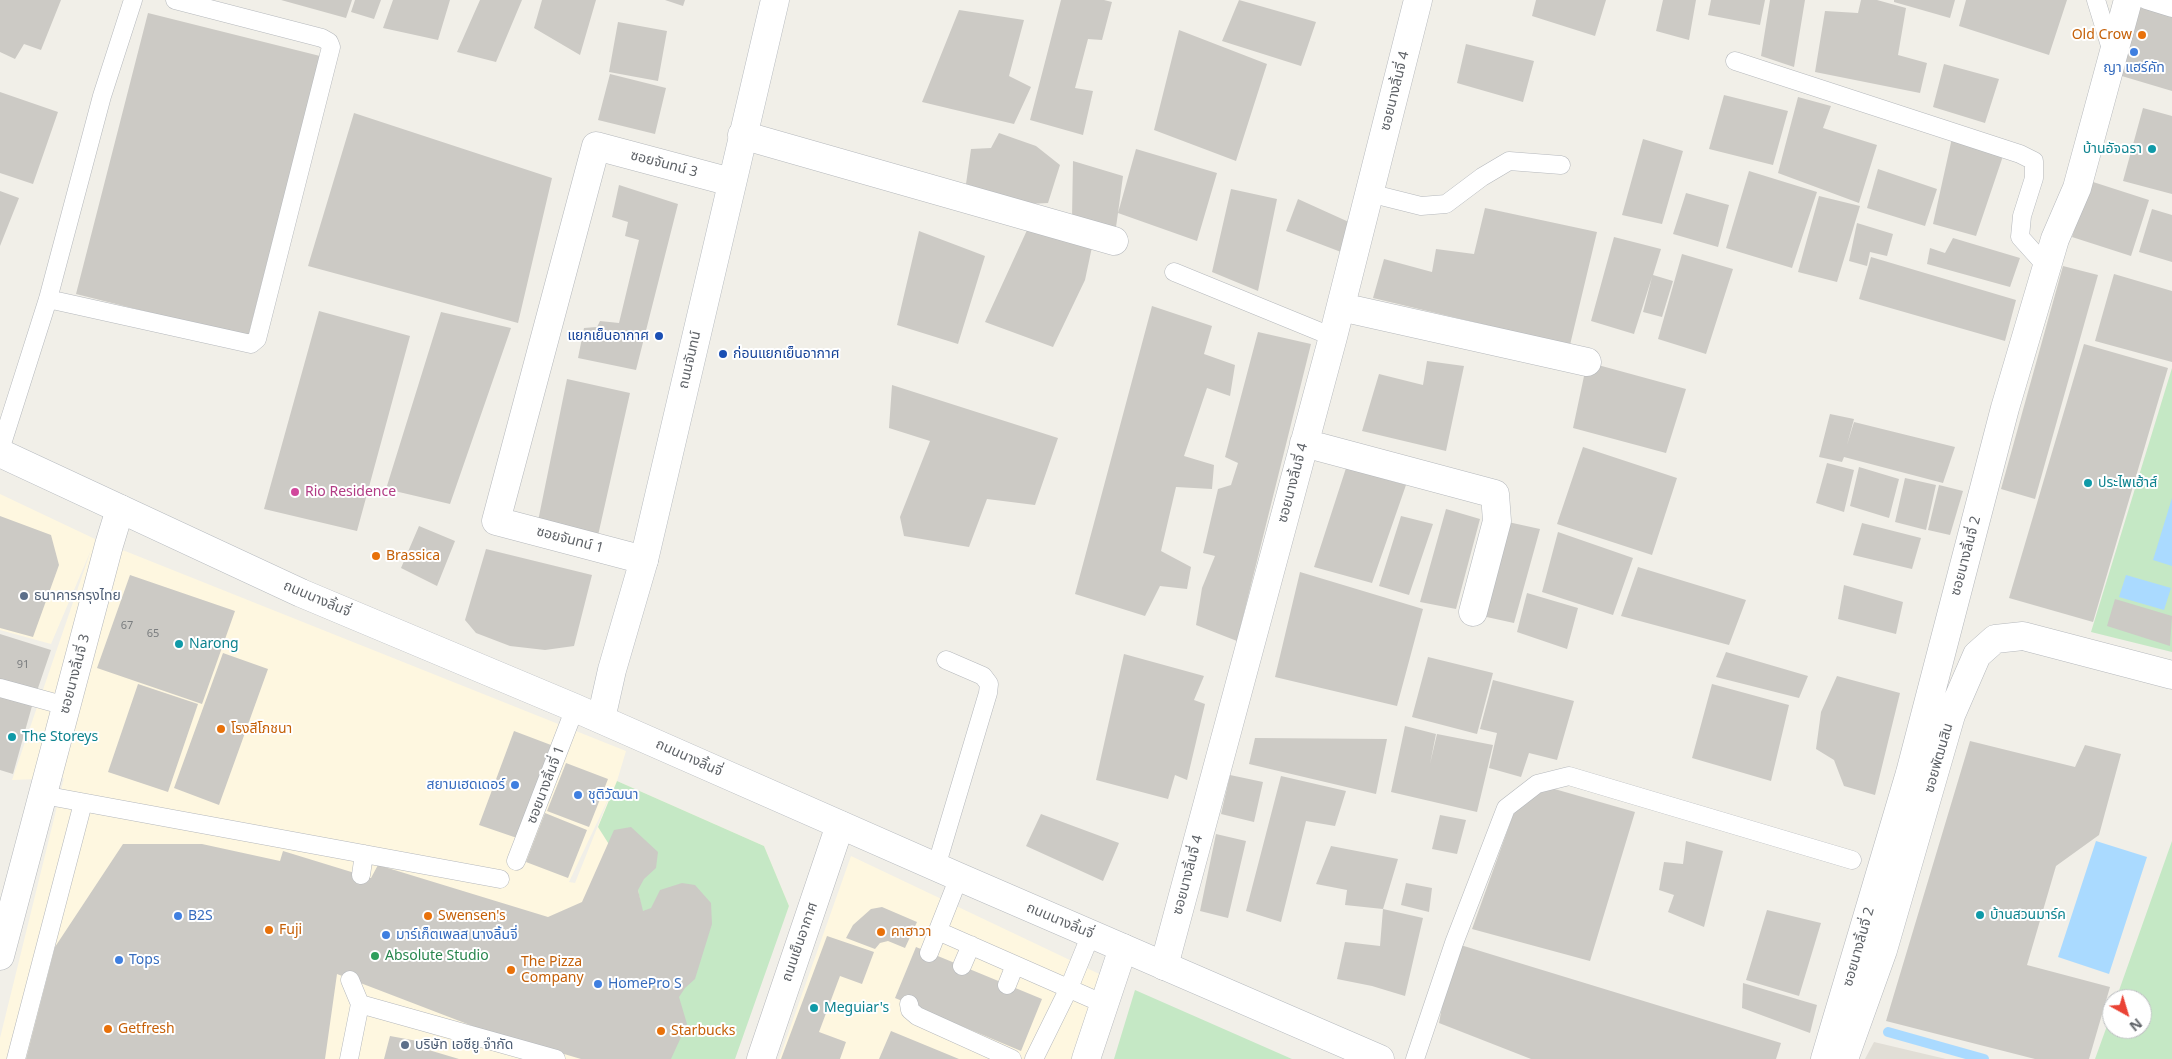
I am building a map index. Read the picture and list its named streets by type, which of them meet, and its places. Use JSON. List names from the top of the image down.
{
  "streets": {
    "street": [
      "ซอยนางลิ้นจี่ 4",
      "ซอยจันทน์ 3",
      "ถนนจันทน์",
      "ซอยจันทน์ 1",
      "ซอยนางลิ้นจี่ 2",
      "ถนนนางลิ้นจี่",
      "ซอยนางลิ้นจี่ 3",
      "ซอยพัฒนสิน",
      "ถนนเย็นอากาศ"
    ],
    "lane": ["ซอยนางลิ้นจี่ 1"]
  },
  "crossings": [
    ["ซอยนางลิ้นจี่ 4", "ถนนนางลิ้นจี่"],
    ["ซอยจันทน์ 3", "ถนนจันทน์"],
    ["ซอยจันทน์ 3", "ซอยจันทน์ 1"],
    ["ถนนจันทน์", "ซอยจันทน์ 1"],
    ["ถนนจันทน์", "ถนนนางลิ้นจี่"],
    ["ถนนนางลิ้นจี่", "ซอยนางลิ้นจี่ 3"],
    ["ถนนนางลิ้นจี่", "ซอยนางลิ้นจี่ 1"],
    ["ถนนนางลิ้นจี่", "ถนนเย็นอากาศ"]
  ],
  "places": [
    "Old Crow",
    "ญา แฮร์คัท",
    "บ้านอัจฉรา",
    "แยกเย็นอากาศ",
    "ก่อนแยกเย็นอากาศ",
    "ประไพเฮ้าส์",
    "Rio Residence",
    "Brassica",
    "ธนาคารกรุงไทย",
    "Narong",
    "โรงสีโภชนา",
    "The Storeys",
    "สยามเฮดเดอร์",
    "ชุติวัฒนา",
    "บ้านสวนมาร์ค",
    "B2S",
    "Swensen's",
    "Fuji",
    "คาฮาวา",
    "มาร์เก็ตเพลส นางลิ้นจี่",
    "Absolute Studio",
    "Tops",
    "The Pizza Company",
    "HomePro S",
    "Meguiar's",
    "Getfresh",
    "Starbucks",
    "บริษัท เอซียู จำกัด"
  ],
  "house_numbers": ["67", "65", "91"],
  "north": "bottom right"
}
